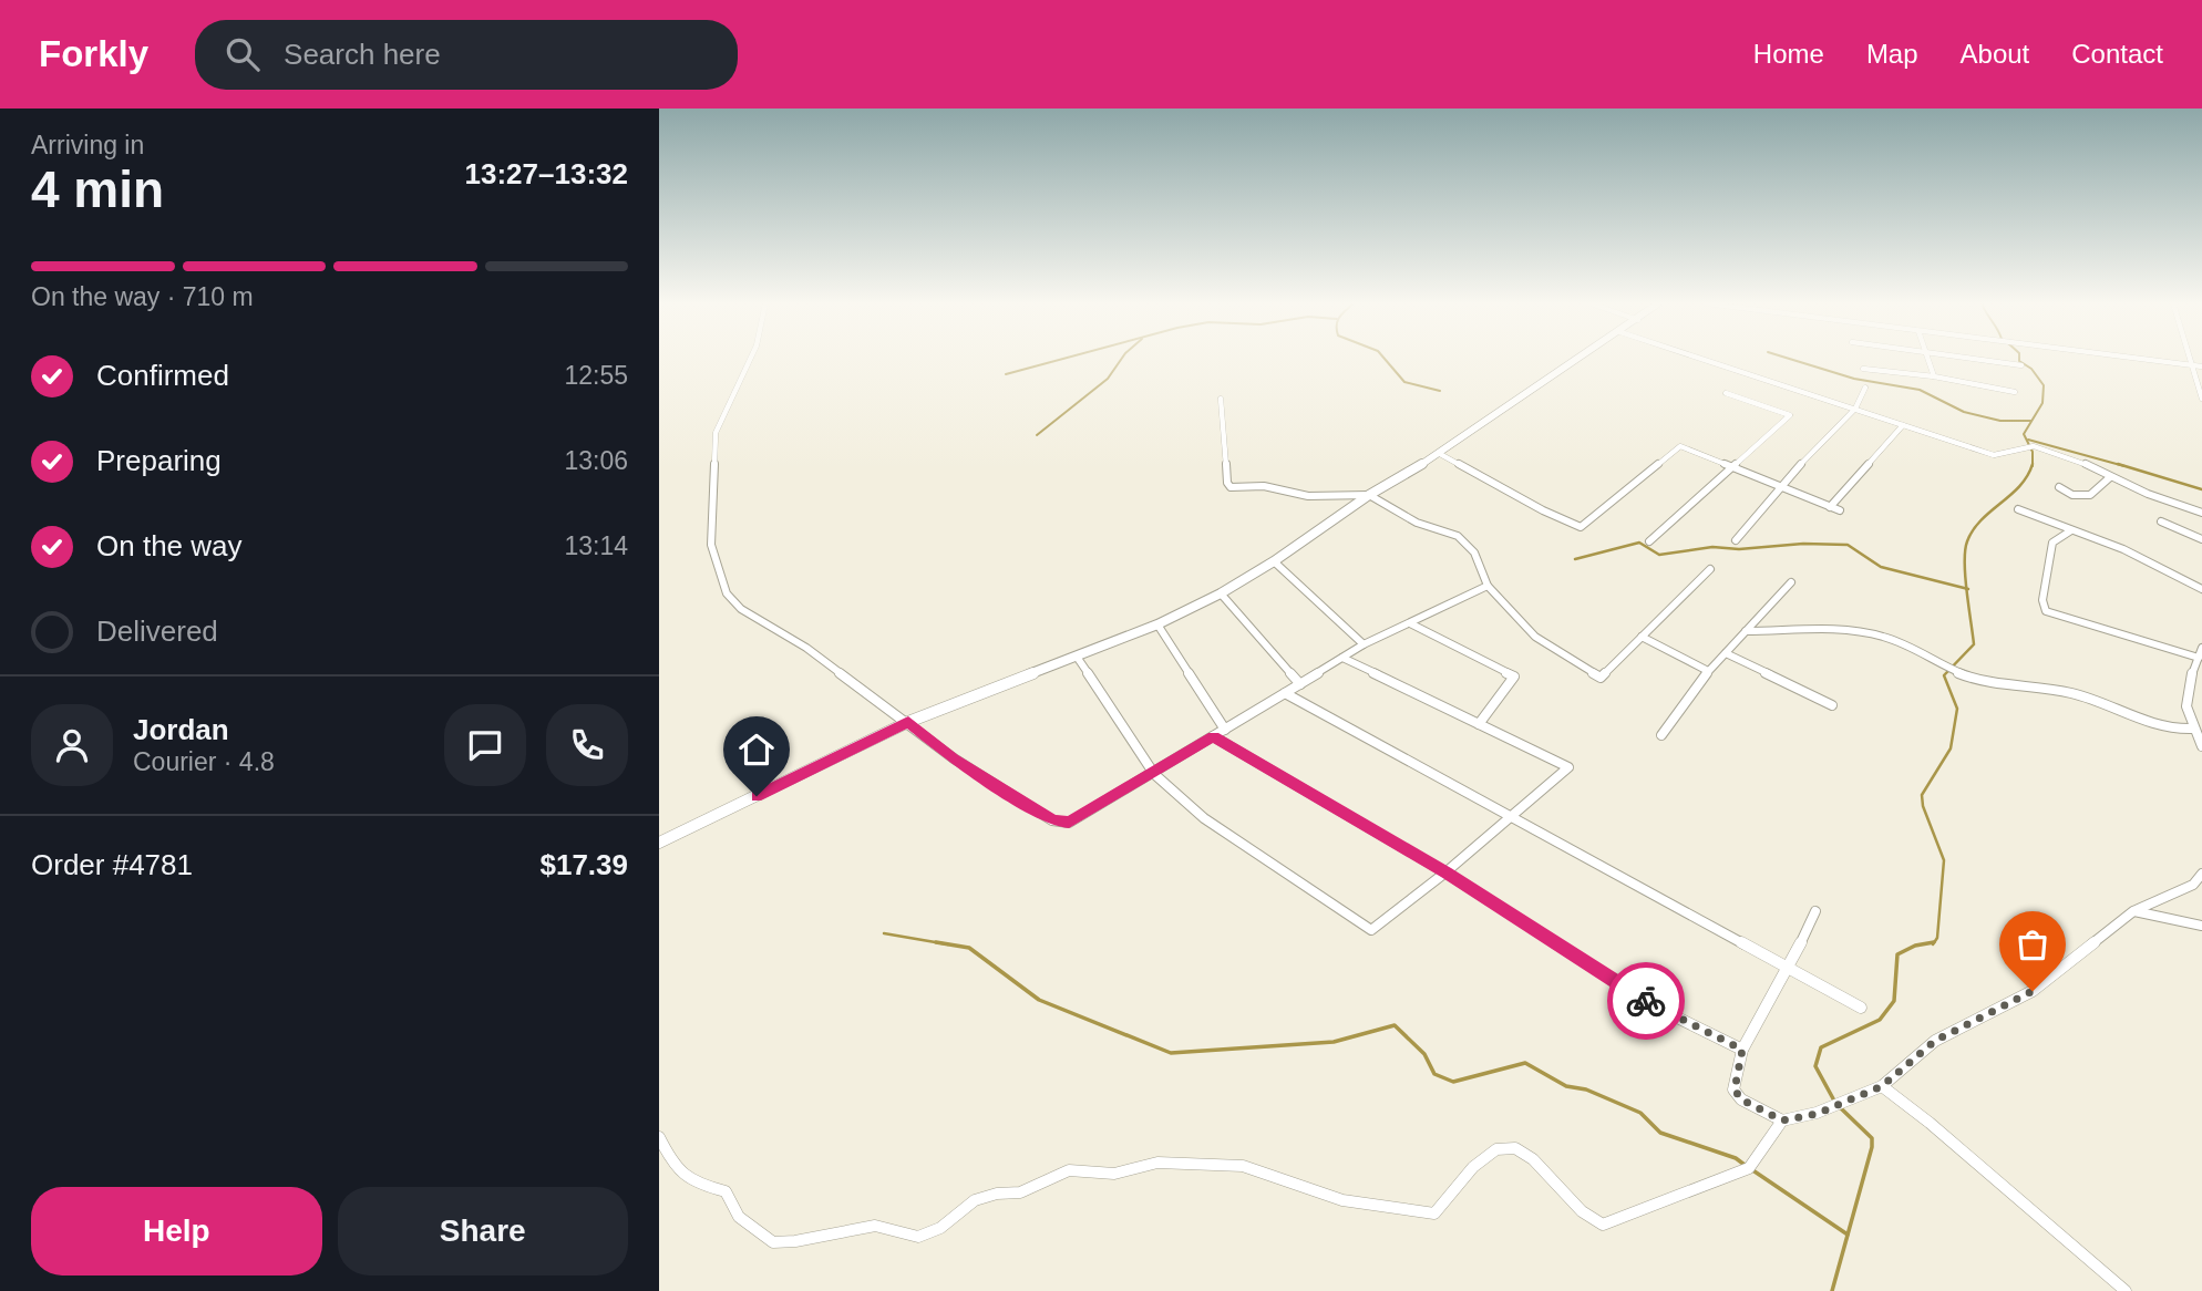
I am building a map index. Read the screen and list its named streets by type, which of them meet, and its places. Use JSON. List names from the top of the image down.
{
  "page": {
    "header": "Forkly",
    "search": "Search here",
    "nav": [
      "Home",
      "Map",
      "About",
      "Contact"
    ],
    "heading": ["4 min", "Arriving in", "13:27–13:32"],
    "panel": [
      "Jordan",
      "Courier · 4.8",
      "Order #4781",
      "$17.39"
    ],
    "bar": "On the way · 710 m",
    "list": [
      ["Confirmed", "12:55"],
      ["Preparing", "13:06"],
      ["On the way", "13:14"],
      "Delivered"
    ],
    "buttons": ["Help", "Share"]
  }
}
